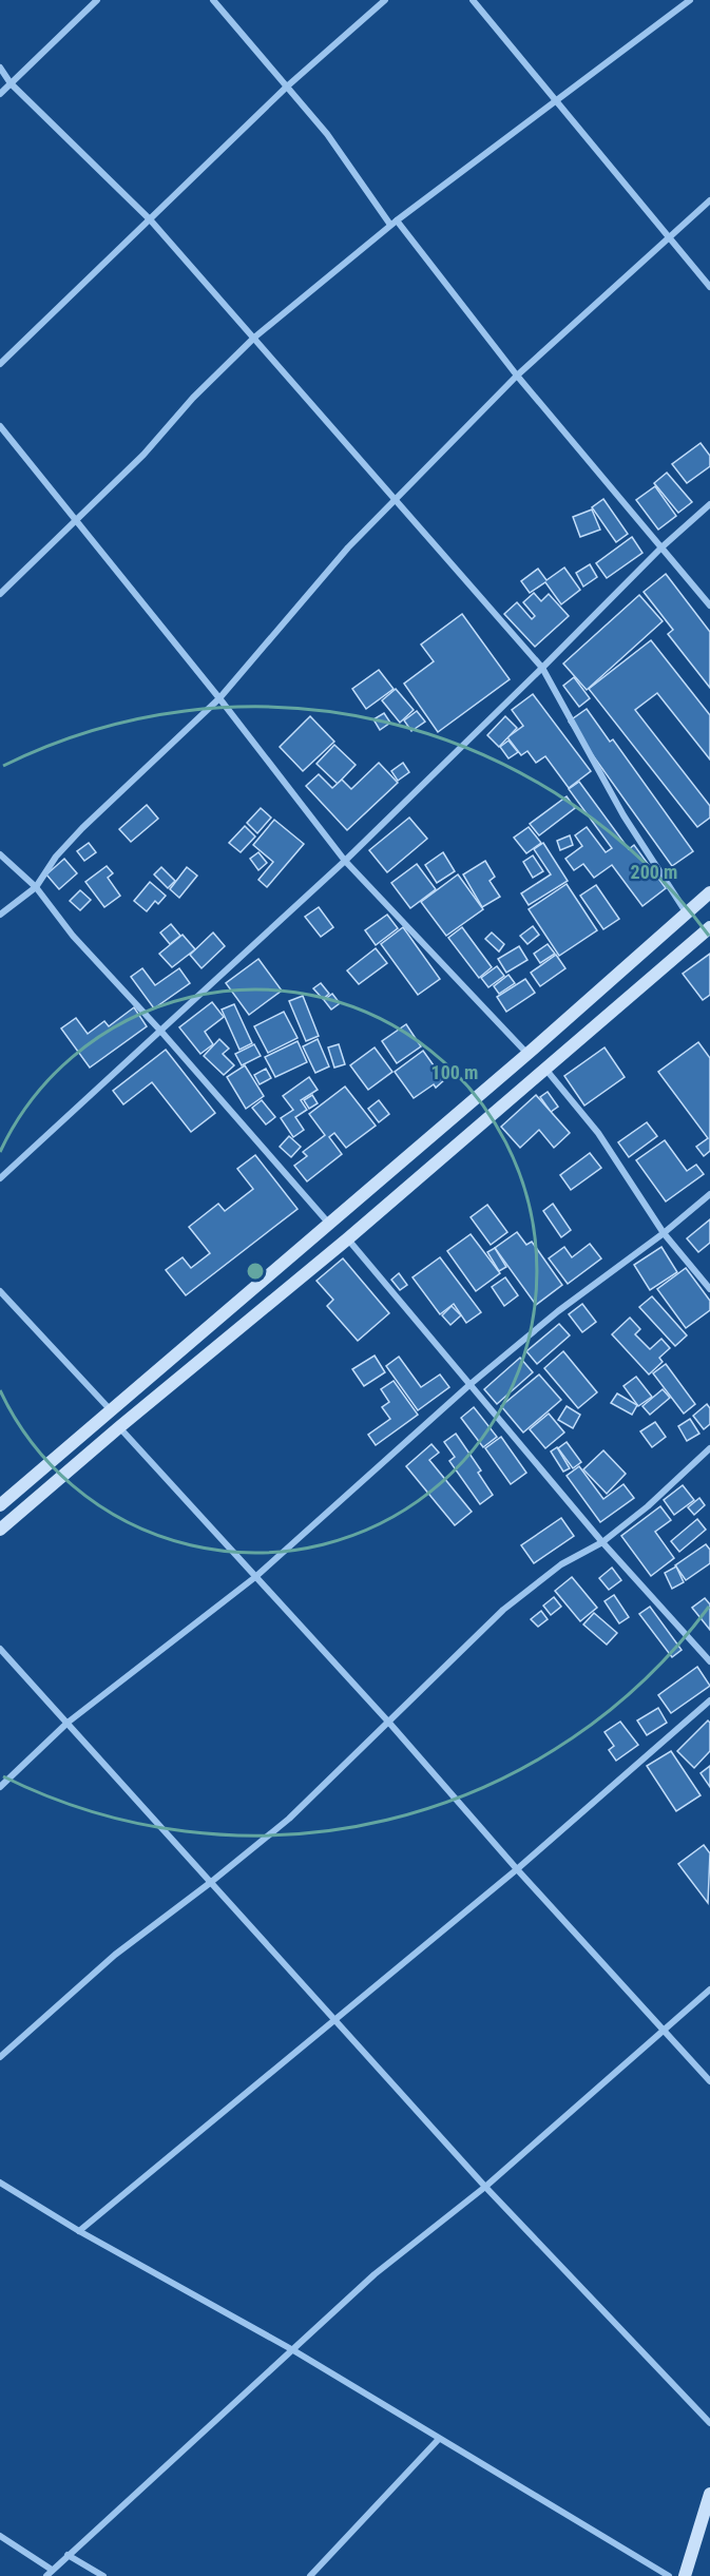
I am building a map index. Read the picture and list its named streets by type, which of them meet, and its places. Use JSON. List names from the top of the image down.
{
  "rings": ["200 m", "100 m"]
}
